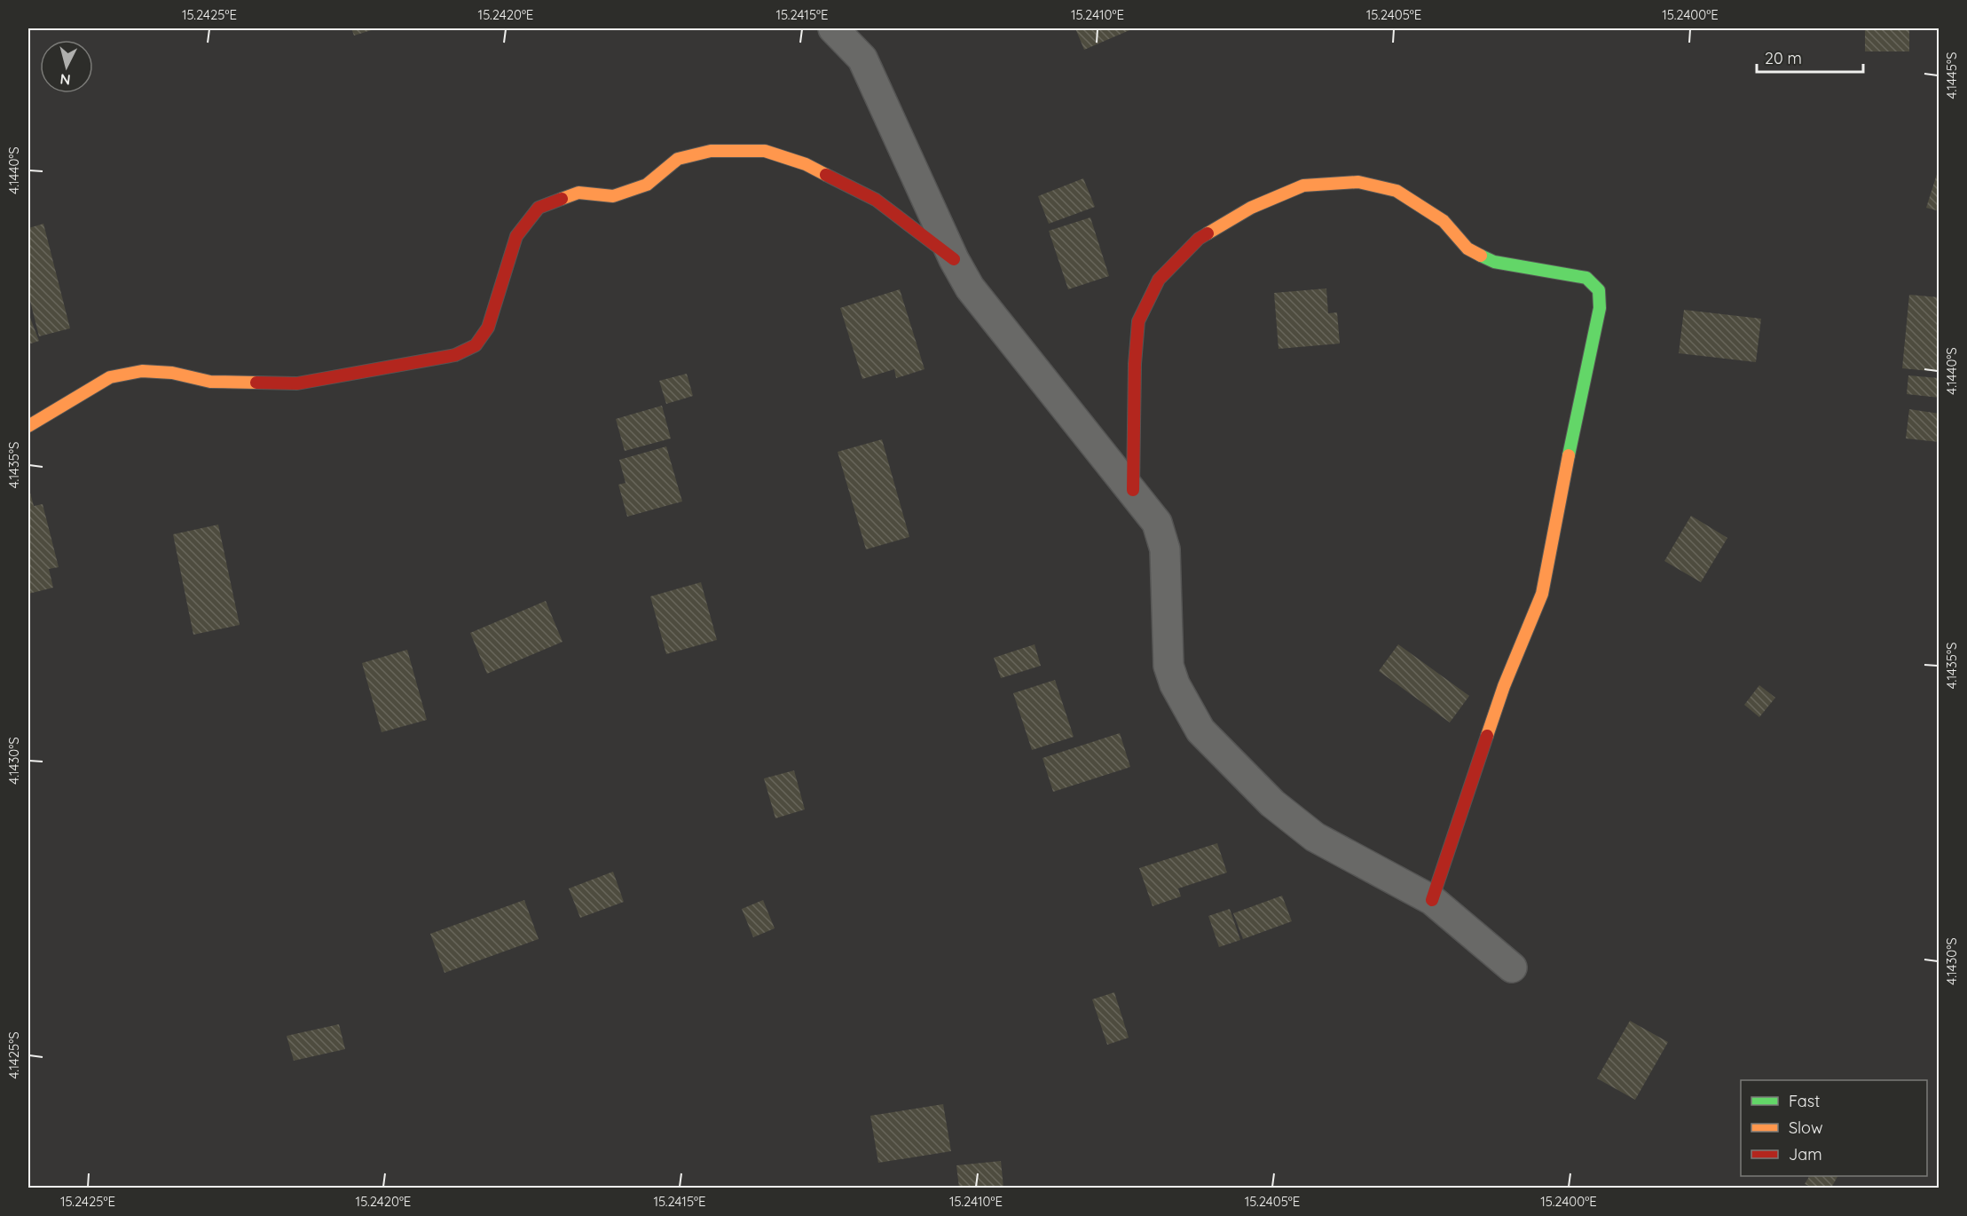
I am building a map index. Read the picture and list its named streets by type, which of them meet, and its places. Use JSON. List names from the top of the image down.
{
  "legend": ["Fast", "Slow", "Jam"],
  "scale_bar": "20 m",
  "north": "bottom",
  "coordinates": [
    "15.2425°E",
    "15.2420°E",
    "15.2415°E",
    "15.2410°E",
    "15.2405°E",
    "15.2400°E",
    "4.1445°S",
    "4.1440°S",
    "4.1435°S",
    "4.1430°S",
    "4.1425°S"
  ]
}
